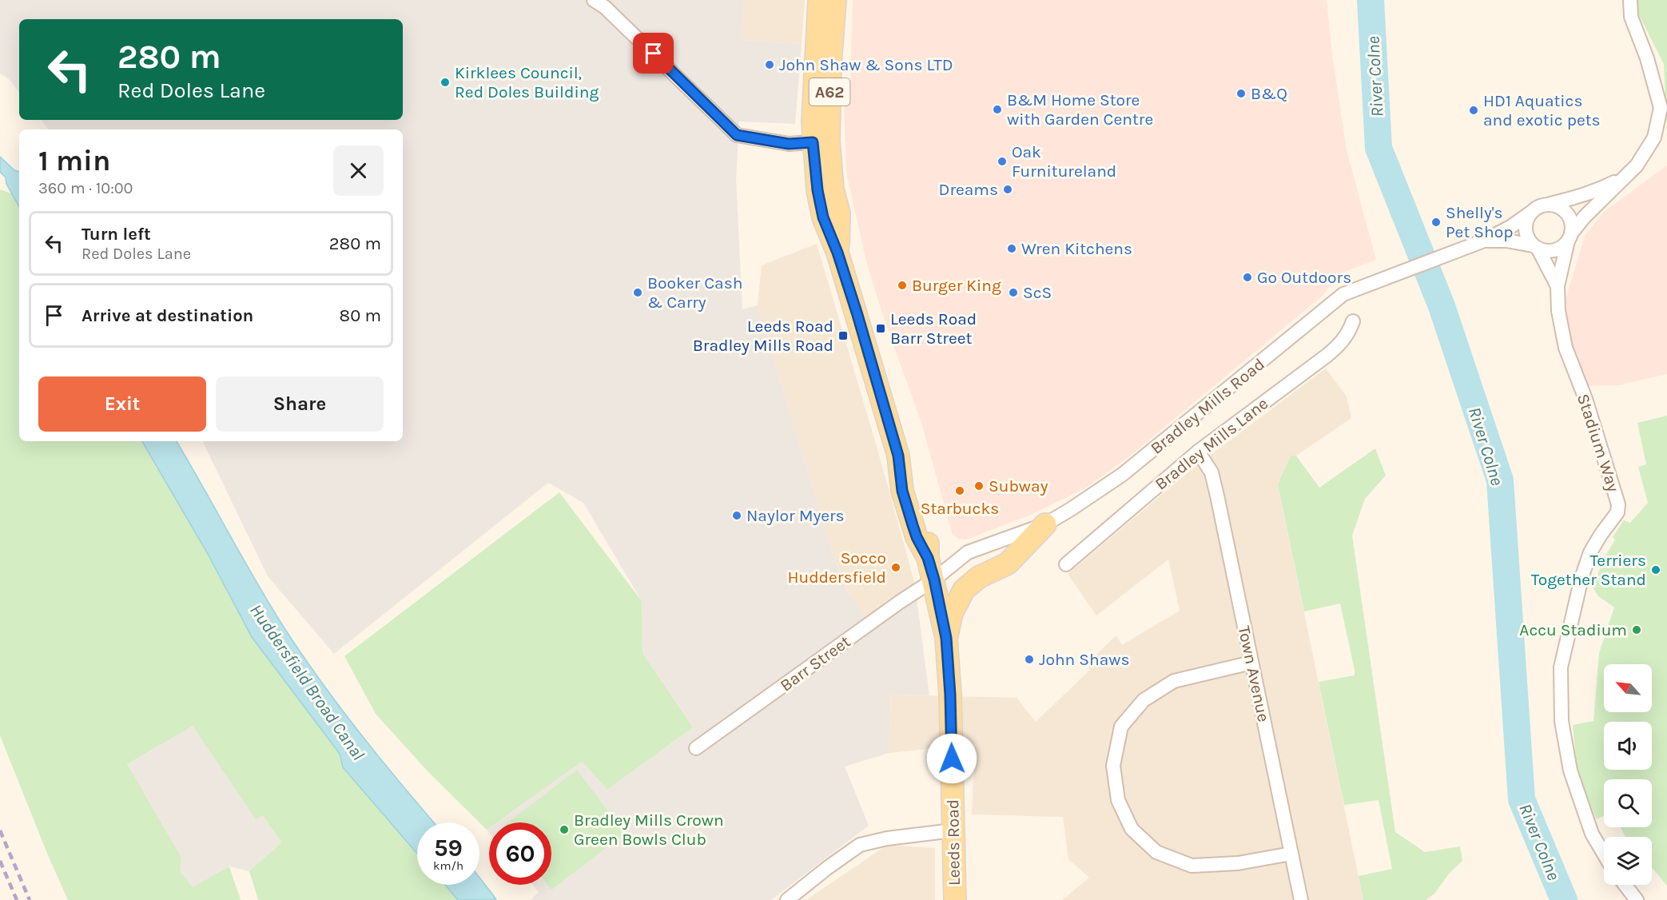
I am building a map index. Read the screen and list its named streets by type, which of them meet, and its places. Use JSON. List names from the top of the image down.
{
  "streets": {
    "main road": ["A62", "Leeds Road"],
    "street": [
      "Bradley Mills Road",
      "Stadium Way",
      "Bradley Mills Lane",
      "Barr Street",
      "Town Avenue"
    ]
  },
  "crossings": [
    ["Bradley Mills Road", "Stadium Way"],
    ["Bradley Mills Road", "Barr Street"],
    ["Bradley Mills Road", "Leeds Road"],
    ["Bradley Mills Lane", "Town Avenue"],
    ["Barr Street", "Leeds Road"]
  ],
  "water": ["River Colne", "Huddersfield Broad Canal"],
  "places": {
    "other": [
      "John Shaw & Sons LTD",
      "Kirklees Council, Red Doles Building",
      "B&Q",
      "B&M Home Store with Garden Centre",
      "HD1 Aquatics and exotic pets",
      "Oak Furnitureland",
      "Dreams",
      "Shelly's Pet Shop",
      "Wren Kitchens",
      "Go Outdoors",
      "Burger King",
      "Booker Cash & Carry",
      "ScS",
      "Subway",
      "Starbucks",
      "Naylor Myers",
      "Socco Huddersfield",
      "Terriers Together Stand",
      "Accu Stadium",
      "John Shaws",
      "Bradley Mills Crown Green Bowls Club"
    ],
    "transit": ["Leeds Road Barr Street", "Leeds Road Bradley Mills Road"]
  },
  "north": "top left",
  "page": {
    "turn": ["280 m", "Red Doles Lane"],
    "heading": ["1 min", "360 m · 10:00"],
    "list": [
      {
        "name": "Turn left",
        "note": "Red Doles Lane",
        "value": "280 m"
      },
      {
        "name": "Arrive at destination",
        "value": "80 m"
      }
    ],
    "buttons": ["Exit", "Share"],
    "speed": "59 km/h",
    "limit": "60"
  }
}
